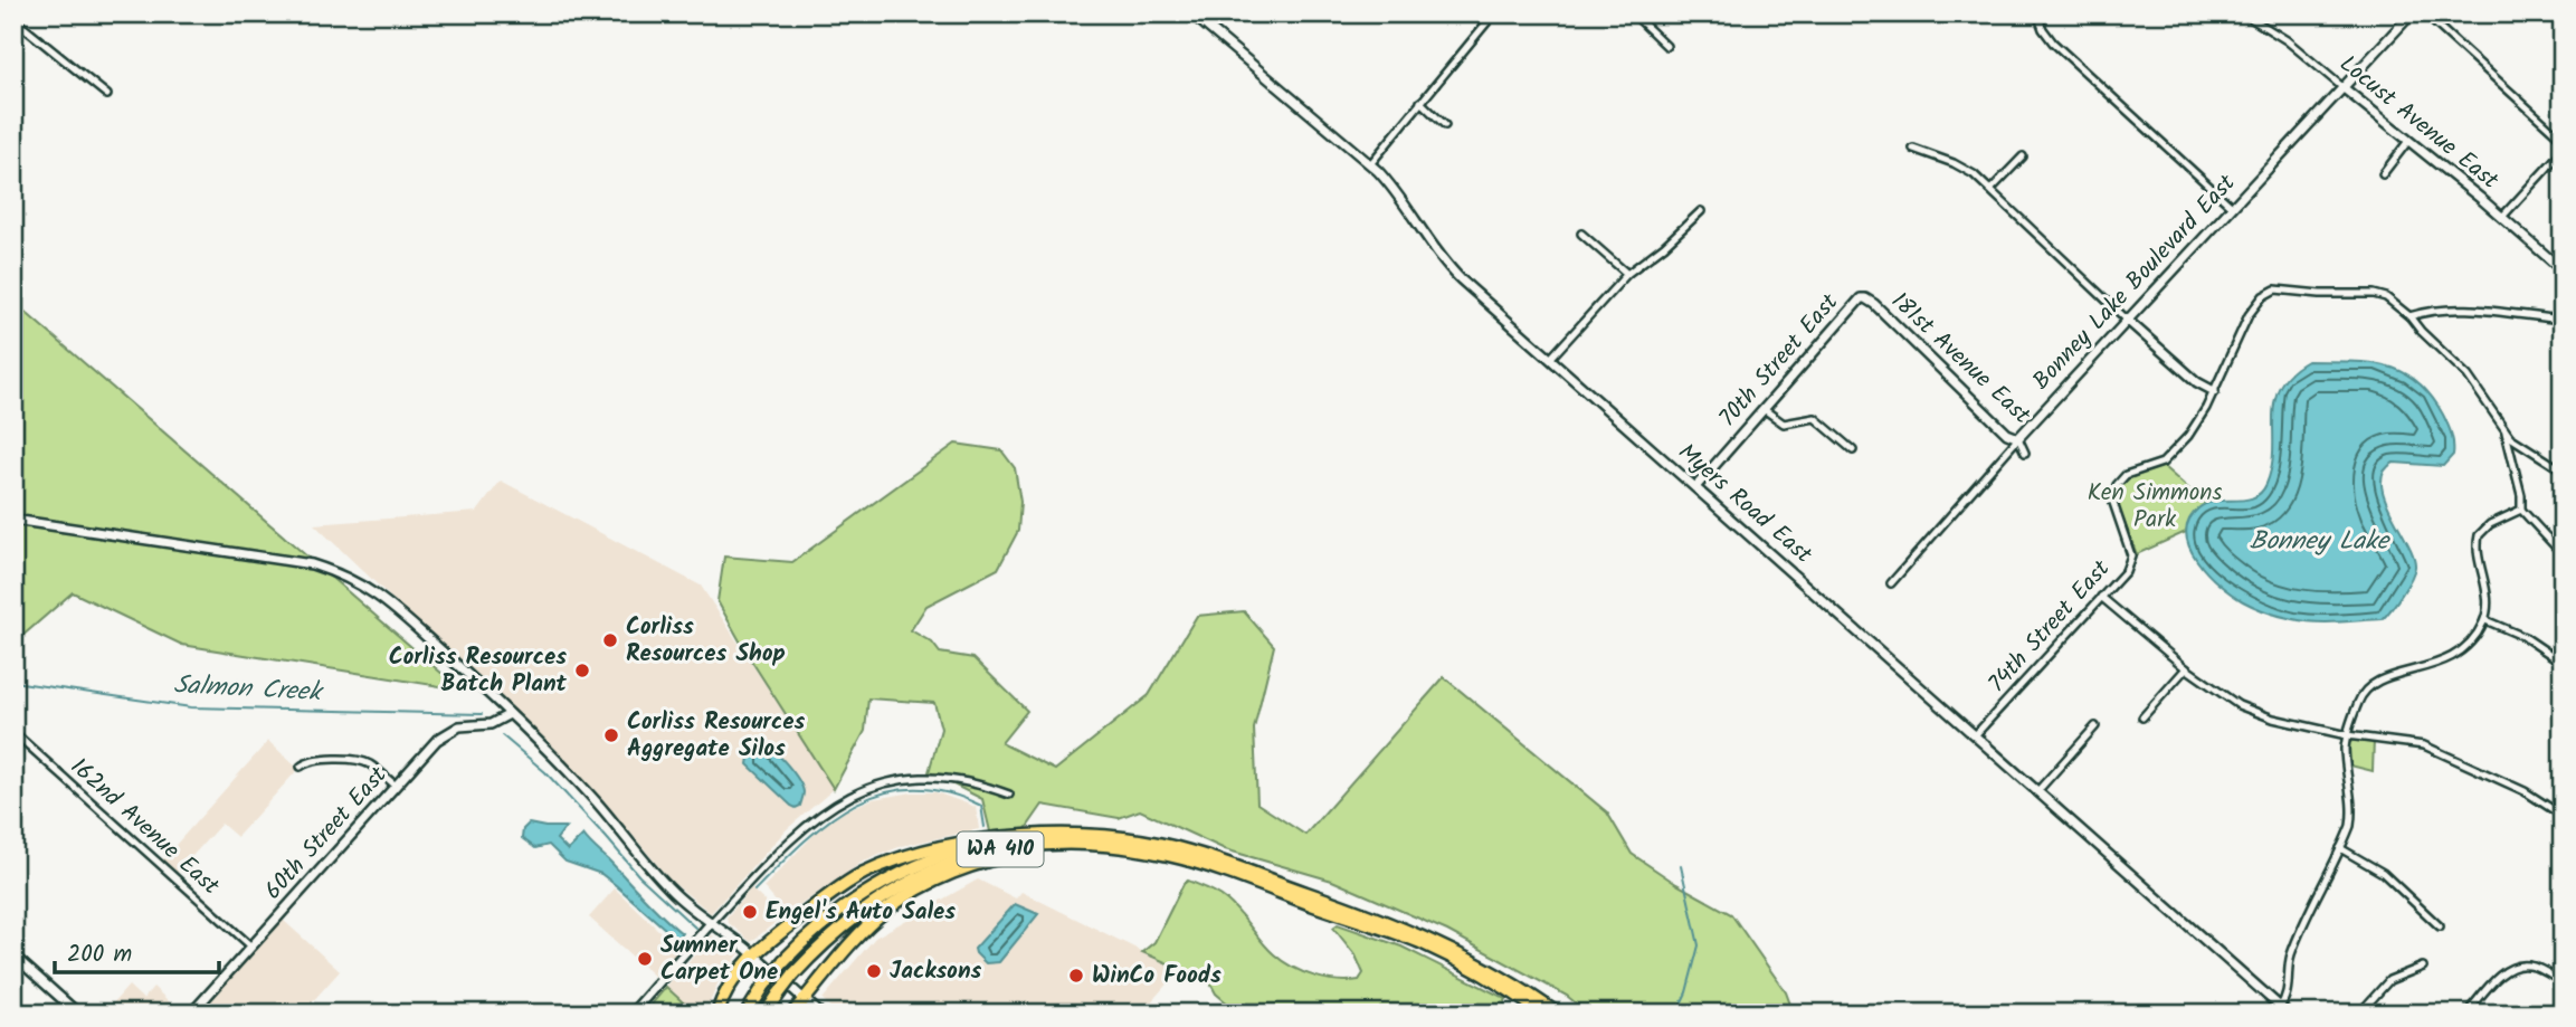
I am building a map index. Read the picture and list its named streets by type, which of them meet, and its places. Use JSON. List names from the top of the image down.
{
  "streets": {
    "highway": ["WA 410"],
    "street": [
      "Locust Avenue East",
      "Bonney Lake Boulevard East",
      "181st Avenue East",
      "70th Street East",
      "Myers Road East",
      "74th Street East",
      "162nd Avenue East",
      "60th Street East"
    ]
  },
  "crossings": [
    ["Locust Avenue East", "Bonney Lake Boulevard East"],
    ["Bonney Lake Boulevard East", "181st Avenue East"],
    ["181st Avenue East", "70th Street East"],
    ["70th Street East", "Myers Road East"],
    ["Myers Road East", "74th Street East"],
    ["162nd Avenue East", "60th Street East"]
  ],
  "water": ["Bonney Lake", "Salmon Creek"],
  "parks": ["Ken Simmons Park"],
  "places": [
    "Corliss Resources Shop",
    "Corliss Resources Batch Plant",
    "Corliss Resources Aggregate Silos",
    "Engel's Auto Sales",
    "Sumner Carpet One",
    "Jacksons",
    "WinCo Foods"
  ],
  "scale_bar": "200 m"
}
